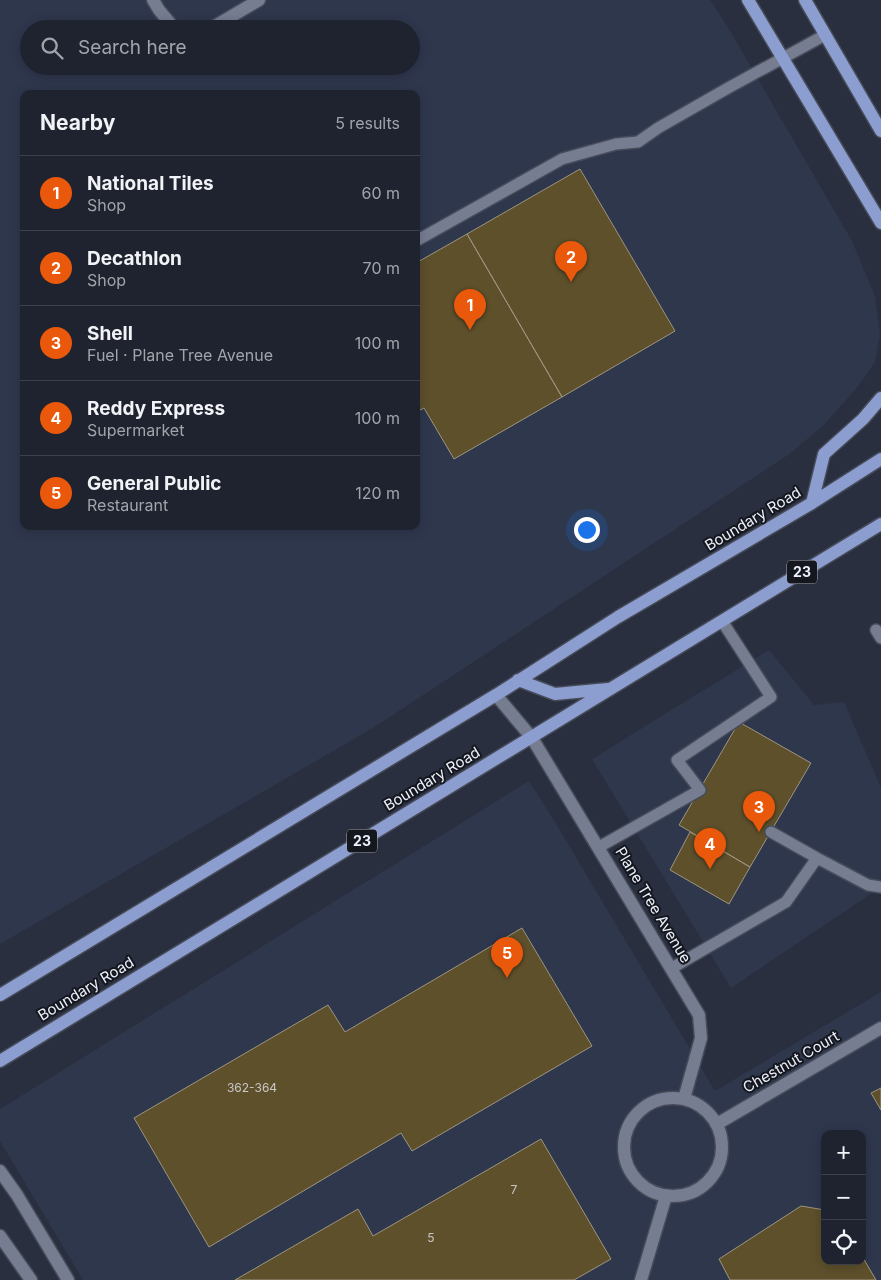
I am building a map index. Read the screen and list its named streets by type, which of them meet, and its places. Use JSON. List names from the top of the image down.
{
  "streets": {
    "main road": ["Boundary Road", "23"],
    "street": ["Plane Tree Avenue", "Chestnut Court"]
  },
  "crossings": [
    ["Boundary Road", "Plane Tree Avenue"],
    ["Plane Tree Avenue", "Chestnut Court"]
  ],
  "house_numbers": ["362-364", "7", "5"],
  "page": {
    "search": "Search here",
    "heading": ["Nearby", "5 results"],
    "list": [
      {
        "mark": "1",
        "name": "National Tiles",
        "note": "Shop",
        "value": "60 m"
      },
      {
        "mark": "2",
        "name": "Decathlon",
        "note": "Shop",
        "value": "70 m"
      },
      {
        "mark": "3",
        "name": "Shell",
        "note": "Fuel · Plane Tree Avenue",
        "value": "100 m"
      },
      {
        "mark": "4",
        "name": "Reddy Express",
        "note": "Supermarket",
        "value": "100 m"
      },
      {
        "mark": "5",
        "name": "General Public",
        "note": "Restaurant",
        "value": "120 m"
      }
    ],
    "pins": [
      "2",
      "1",
      "3",
      "4",
      "5"
    ],
    "map_buttons": ["+", "−"]
  }
}
